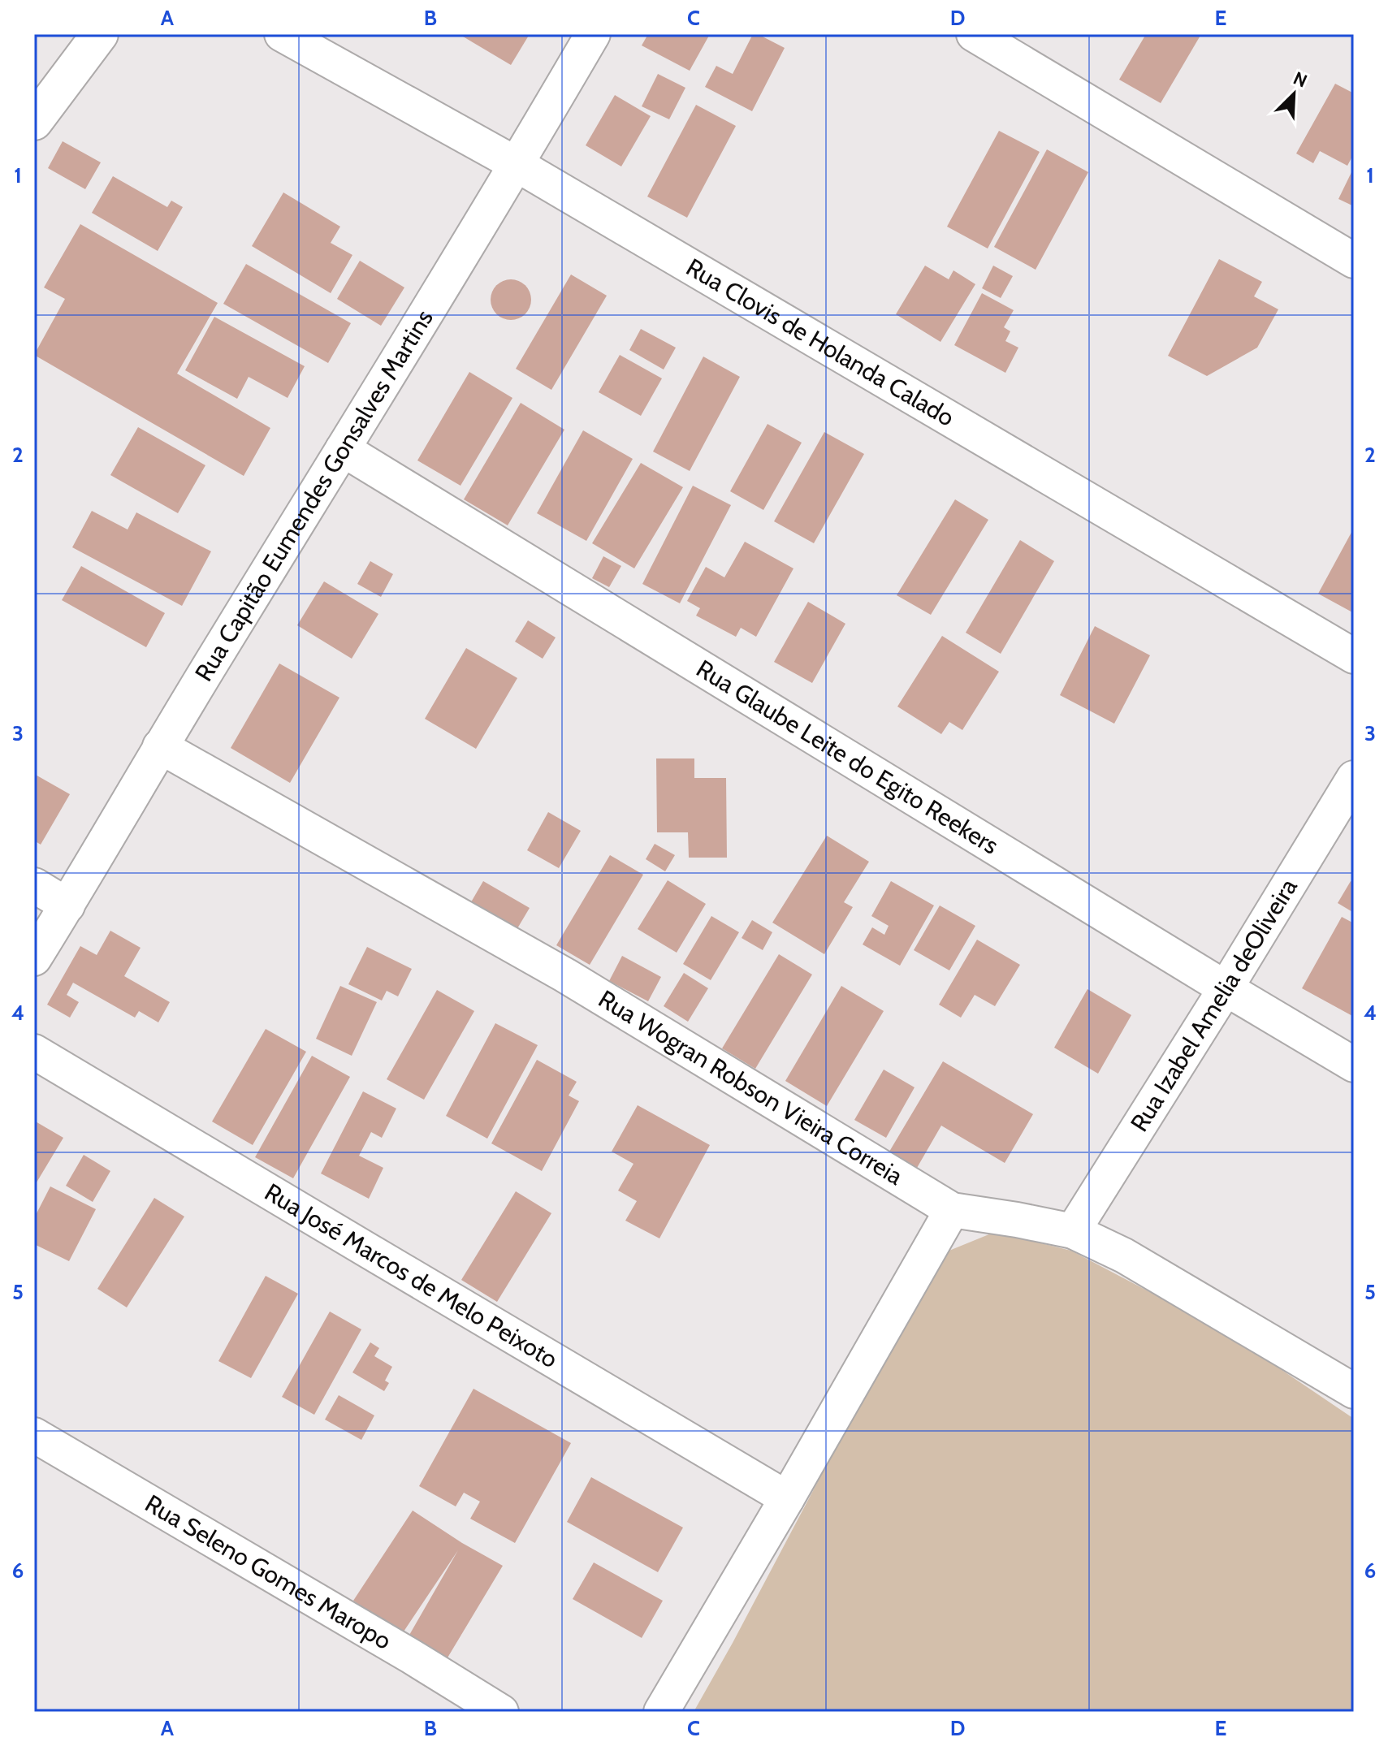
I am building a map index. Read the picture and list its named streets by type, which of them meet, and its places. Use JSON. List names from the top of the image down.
{
  "streets": {
    "street": [
      "Rua Clovis de Holanda Calado",
      "Rua Capitão Eumendes Gonsalves Martins",
      "Rua Glaube Leite do Egito Reekers",
      "Rua Izabel Amelia deOliveira",
      "Rua Wogran Robson Vieira Correia",
      "Rua José Marcos de Melo Peixoto",
      "Rua Seleno Gomes Maropo"
    ]
  },
  "crossings": [
    ["Rua Clovis de Holanda Calado", "Rua Capitão Eumendes Gonsalves Martins"],
    ["Rua Capitão Eumendes Gonsalves Martins", "Rua Glaube Leite do Egito Reekers"],
    ["Rua Capitão Eumendes Gonsalves Martins", "Rua Wogran Robson Vieira Correia"],
    ["Rua Glaube Leite do Egito Reekers", "Rua Izabel Amelia deOliveira"],
    ["Rua Izabel Amelia deOliveira", "Rua Wogran Robson Vieira Correia"]
  ],
  "north": "top right",
  "grid": {
    "columns": [
      "A",
      "B",
      "C",
      "D",
      "E"
    ],
    "rows": [
      "1",
      "2",
      "3",
      "4",
      "5",
      "6"
    ]
  }
}
